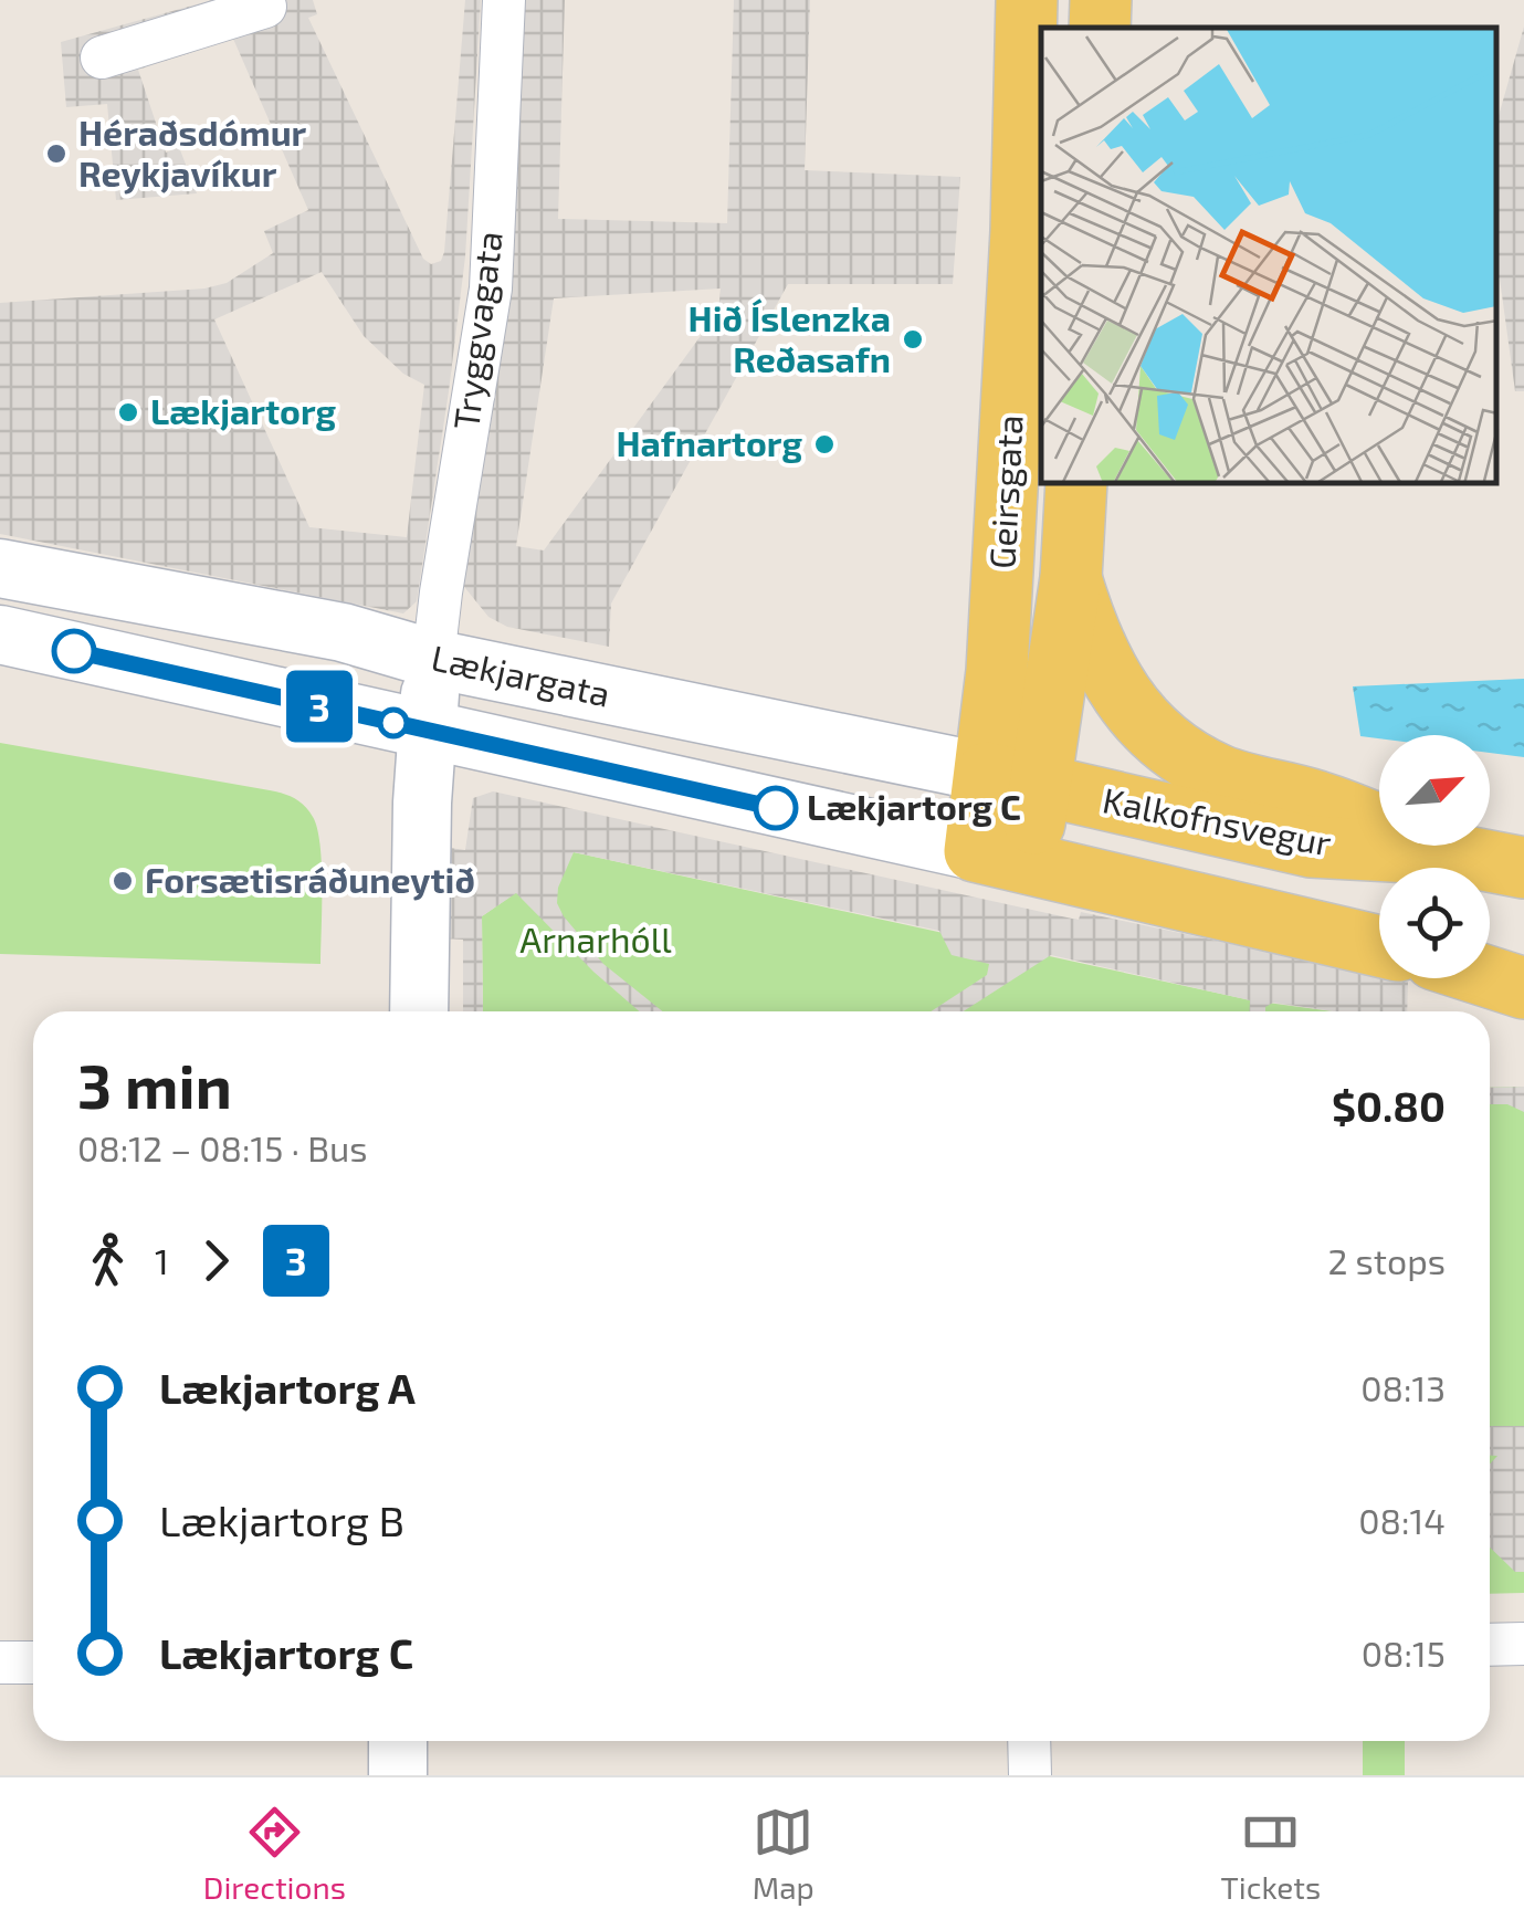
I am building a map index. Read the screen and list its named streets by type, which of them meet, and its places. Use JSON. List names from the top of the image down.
{
  "streets": {
    "main road": ["Geirsgata", "Lækjargata", "Kalkofnsvegur"],
    "street": ["Tryggvagata"]
  },
  "crossings": [
    ["Tryggvagata", "Lækjargata"],
    ["Geirsgata", "Lækjargata"],
    ["Geirsgata", "Kalkofnsvegur"],
    ["Lækjargata", "Kalkofnsvegur"]
  ],
  "parks": ["Arnarhóll"],
  "places": [
    "Héraðsdómur Reykjavíkur",
    "Hið Íslenzka Reðasafn",
    "Lækjartorg",
    "Hafnartorg",
    "Lækjartorg C",
    "Forsætisráðuneytið"
  ],
  "lines": ["bus line 3"],
  "north": "top right",
  "page": {
    "on_map": "3",
    "heading": ["3 min", "08:12 – 08:15 · Bus", "$0.80"],
    "legs": ["1", "3", "2 stops"],
    "list": [
      {
        "name": "Lækjartorg A",
        "value": "08:13"
      },
      {
        "name": "Lækjartorg B",
        "value": "08:14"
      },
      {
        "name": "Lækjartorg C",
        "value": "08:15"
      }
    ],
    "tabs": ["Directions", "Map", "Tickets"]
  }
}
